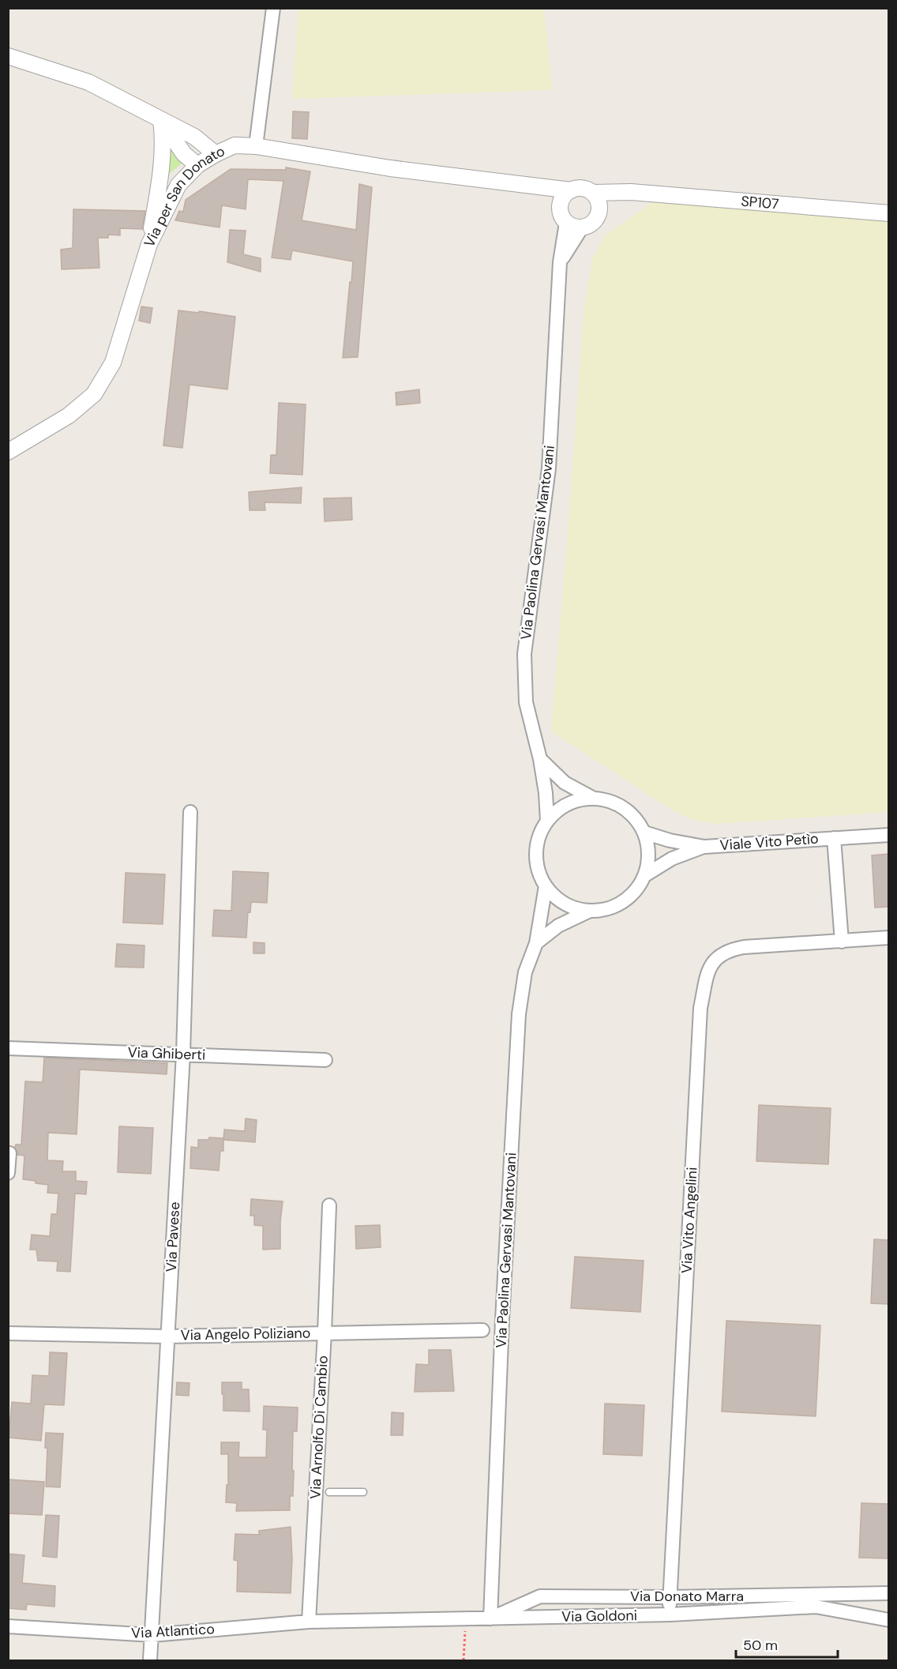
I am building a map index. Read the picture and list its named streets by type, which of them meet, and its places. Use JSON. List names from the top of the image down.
{
  "streets": {
    "street": [
      "Via per San Donato",
      "SP107",
      "Via Paolina Gervasi Mantovani",
      "Viale Vito Petìo",
      "Via Ghiberti",
      "Via Vito Angelini",
      "Via Pavese",
      "Via Angelo Poliziano",
      "Via Arnolfo Di Cambio",
      "Via Donato Marra",
      "Via Goldoni",
      "Via Atlantico"
    ]
  },
  "crossings": [
    ["Via per San Donato", "SP107"],
    ["Via per San Donato", "Via Paolina Gervasi Mantovani"],
    ["SP107", "Via Paolina Gervasi Mantovani"],
    ["Via Paolina Gervasi Mantovani", "Via Donato Marra"],
    ["Via Paolina Gervasi Mantovani", "Via Goldoni"],
    ["Viale Vito Petìo", "Via Vito Angelini"],
    ["Via Ghiberti", "Via Pavese"],
    ["Via Vito Angelini", "Via Donato Marra"],
    ["Via Vito Angelini", "Via Goldoni"],
    ["Via Pavese", "Via Angelo Poliziano"],
    ["Via Pavese", "Via Atlantico"],
    ["Via Angelo Poliziano", "Via Arnolfo Di Cambio"],
    ["Via Arnolfo Di Cambio", "Via Goldoni"],
    ["Via Arnolfo Di Cambio", "Via Atlantico"],
    ["Via Donato Marra", "Via Goldoni"],
    ["Via Goldoni", "Via Atlantico"]
  ],
  "scale_bar": "50 m"
}
